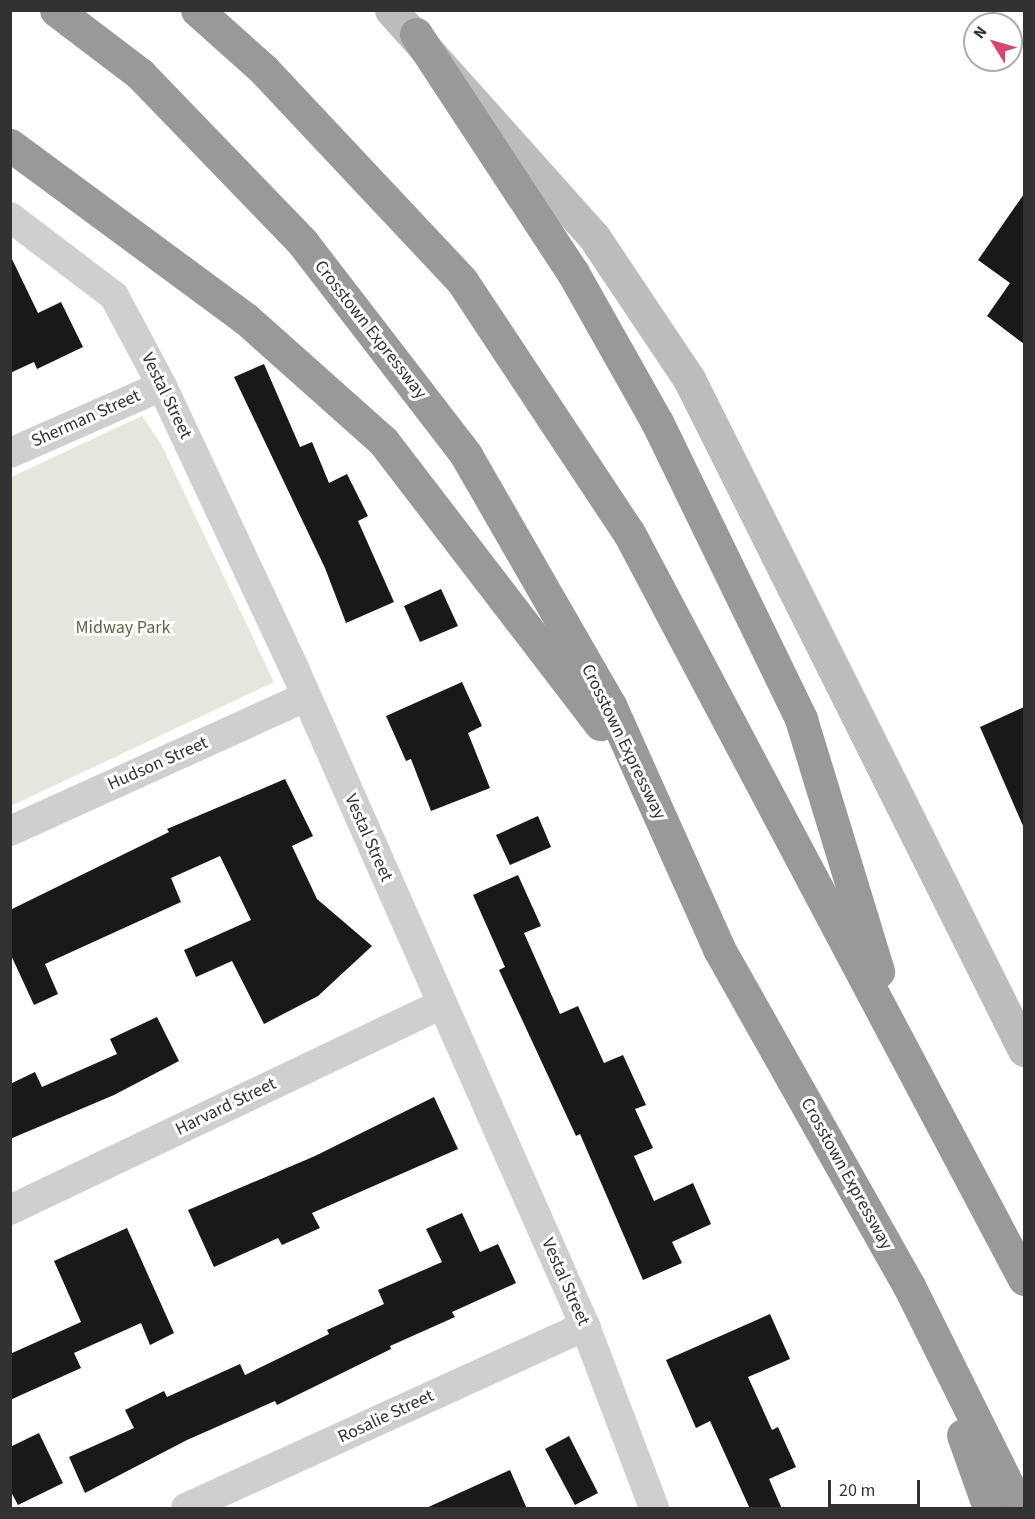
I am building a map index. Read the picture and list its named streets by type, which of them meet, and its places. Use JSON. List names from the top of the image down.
{
  "streets": {
    "highway": ["Crosstown Expressway"],
    "street": [
      "Vestal Street",
      "Sherman Street",
      "Hudson Street",
      "Harvard Street",
      "Rosalie Street"
    ]
  },
  "crossings": [
    ["Vestal Street", "Sherman Street"],
    ["Vestal Street", "Hudson Street"],
    ["Vestal Street", "Harvard Street"],
    ["Vestal Street", "Rosalie Street"]
  ],
  "parks": ["Midway Park"],
  "scale_bar": "20 m",
  "north": "top left"
}
